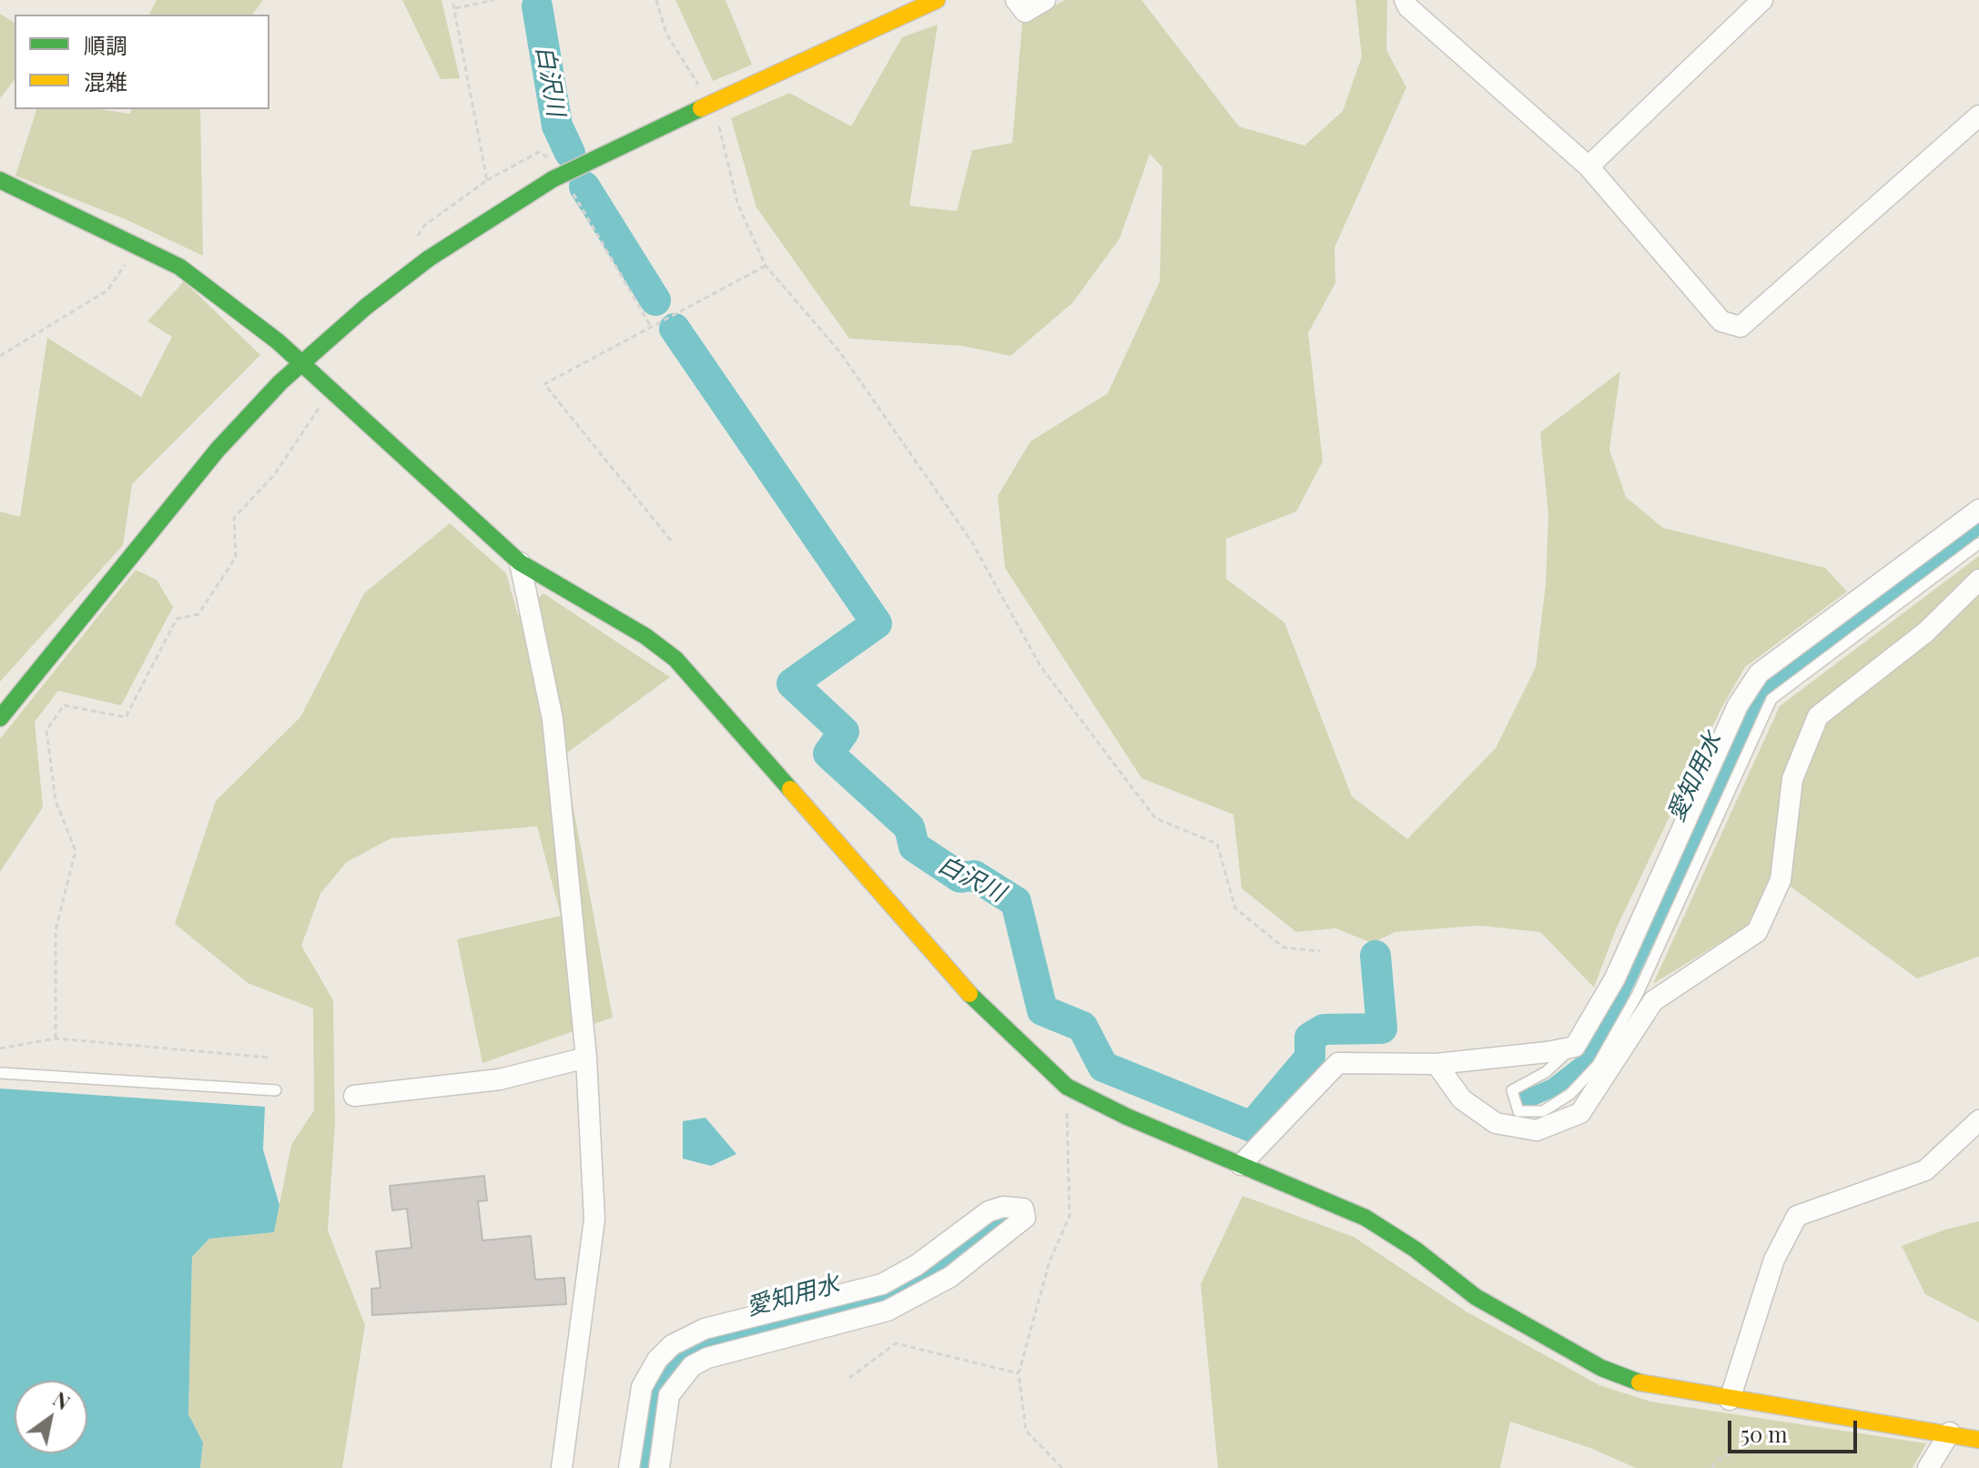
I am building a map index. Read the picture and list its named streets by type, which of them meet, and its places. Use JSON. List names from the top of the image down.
{
  "water": ["白沢川", "愛知用水"],
  "legend": ["順調", "混雑"],
  "scale_bar": "50 m",
  "north": "top right"
}
